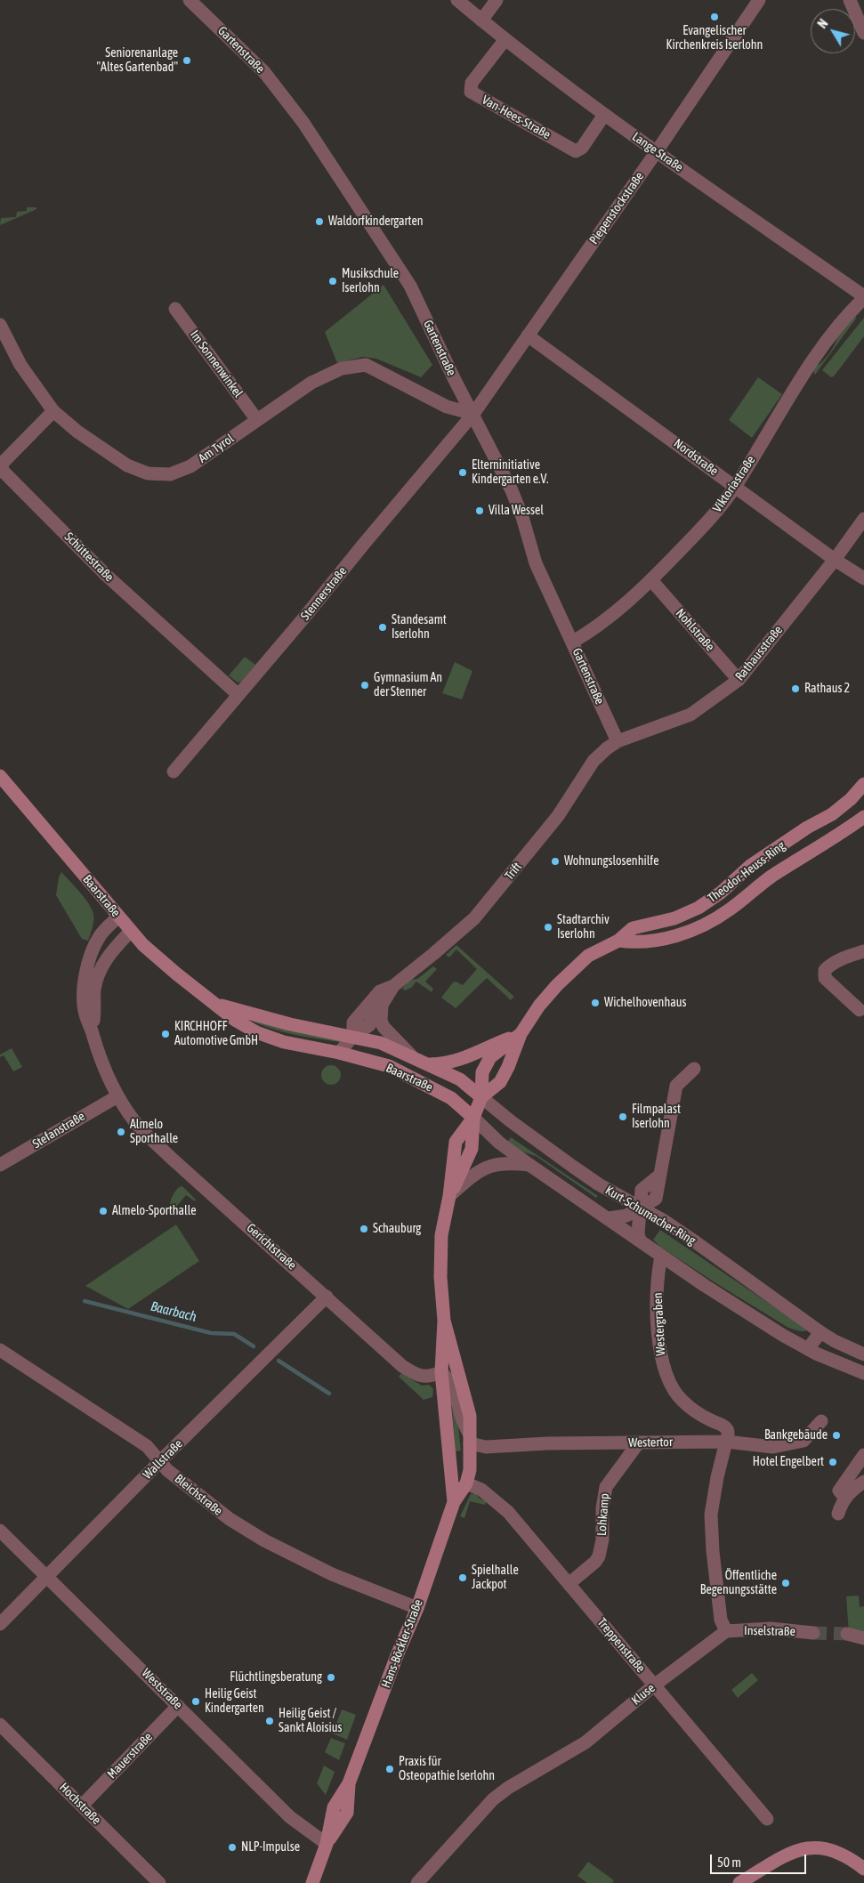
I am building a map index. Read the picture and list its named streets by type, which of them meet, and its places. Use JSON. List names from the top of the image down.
{
  "streets": {
    "main road": ["Theodor-Heuss-Ring", "Baarstraße", "Hans-Böckler-Straße"],
    "street": [
      "Gartenstraße",
      "Van-Hees-Straße",
      "Lange Straße",
      "Piepenstockstraße",
      "Im Sonnenwinkel",
      "Am Tyrol",
      "Nordstraße",
      "Viktoriastraße",
      "Schüttestraße",
      "Stennerstraße",
      "Nohlstraße",
      "Rathausstraße",
      "Trift",
      "Stefanstraße",
      "Kurt-Schumacher-Ring",
      "Gerichtstraße",
      "Westergraben",
      "Westertor",
      "Wallstraße",
      "Bleichstraße",
      "Lohkamp",
      "Inselstraße",
      "Treppenstraße",
      "Weststraße",
      "Kluse",
      "Mauerstraße",
      "Hochstraße"
    ]
  },
  "crossings": [
    ["Gartenstraße", "Piepenstockstraße"],
    ["Gartenstraße", "Am Tyrol"],
    ["Gartenstraße", "Viktoriastraße"],
    ["Gartenstraße", "Stennerstraße"],
    ["Gartenstraße", "Rathausstraße"],
    ["Gartenstraße", "Trift"],
    ["Van-Hees-Straße", "Lange Straße"],
    ["Lange Straße", "Piepenstockstraße"],
    ["Lange Straße", "Viktoriastraße"],
    ["Piepenstockstraße", "Am Tyrol"],
    ["Piepenstockstraße", "Nordstraße"],
    ["Piepenstockstraße", "Stennerstraße"],
    ["Im Sonnenwinkel", "Am Tyrol"],
    ["Am Tyrol", "Schüttestraße"],
    ["Am Tyrol", "Stennerstraße"],
    ["Nordstraße", "Viktoriastraße"],
    ["Nordstraße", "Rathausstraße"],
    ["Viktoriastraße", "Nohlstraße"],
    ["Schüttestraße", "Stennerstraße"],
    ["Nohlstraße", "Rathausstraße"],
    ["Rathausstraße", "Trift"],
    ["Trift", "Baarstraße"],
    ["Theodor-Heuss-Ring", "Baarstraße"],
    ["Theodor-Heuss-Ring", "Kurt-Schumacher-Ring"],
    ["Theodor-Heuss-Ring", "Hans-Böckler-Straße"],
    ["Baarstraße", "Kurt-Schumacher-Ring"],
    ["Baarstraße", "Gerichtstraße"],
    ["Baarstraße", "Hans-Böckler-Straße"],
    ["Stefanstraße", "Gerichtstraße"],
    ["Kurt-Schumacher-Ring", "Westergraben"],
    ["Kurt-Schumacher-Ring", "Hans-Böckler-Straße"],
    ["Gerichtstraße", "Wallstraße"],
    ["Gerichtstraße", "Hans-Böckler-Straße"],
    ["Westergraben", "Westertor"],
    ["Westertor", "Lohkamp"],
    ["Westertor", "Hans-Böckler-Straße"],
    ["Wallstraße", "Bleichstraße"],
    ["Wallstraße", "Weststraße"],
    ["Bleichstraße", "Hans-Böckler-Straße"],
    ["Lohkamp", "Treppenstraße"],
    ["Inselstraße", "Kluse"],
    ["Hans-Böckler-Straße", "Treppenstraße"],
    ["Hans-Böckler-Straße", "Weststraße"],
    ["Treppenstraße", "Kluse"],
    ["Weststraße", "Mauerstraße"],
    ["Mauerstraße", "Hochstraße"]
  ],
  "water": ["Baarbach"],
  "places": [
    "Evangelischer Kirchenkreis Iserlohn",
    "Seniorenanlage \"Altes Gartenbad\"",
    "Waldorfkindergarten",
    "Musikschule Iserlohn",
    "Elterninitiative Kindergarten e.V.",
    "Villa Wessel",
    "Standesamt Iserlohn",
    "Gymnasium An der Stenner",
    "Rathaus 2",
    "Wohnungslosenhilfe",
    "Stadtarchiv Iserlohn",
    "Wichelhovenhaus",
    "KIRCHHOFF Automotive GmbH",
    "Filmpalast Iserlohn",
    "Almelo Sporthalle",
    "Almelo-Sporthalle",
    "Schauburg",
    "Bankgebäude",
    "Hotel Engelbert",
    "Spielhalle Jackpot",
    "Öffentliche Begenungsstätte",
    "Flüchtlingsberatung",
    "Heilig Geist Kindergarten",
    "Heilig Geist / Sankt Aloisius",
    "Praxis für Osteopathie Iserlohn",
    "NLP-Impulse"
  ],
  "scale_bar": "50 m",
  "north": "top left"
}
